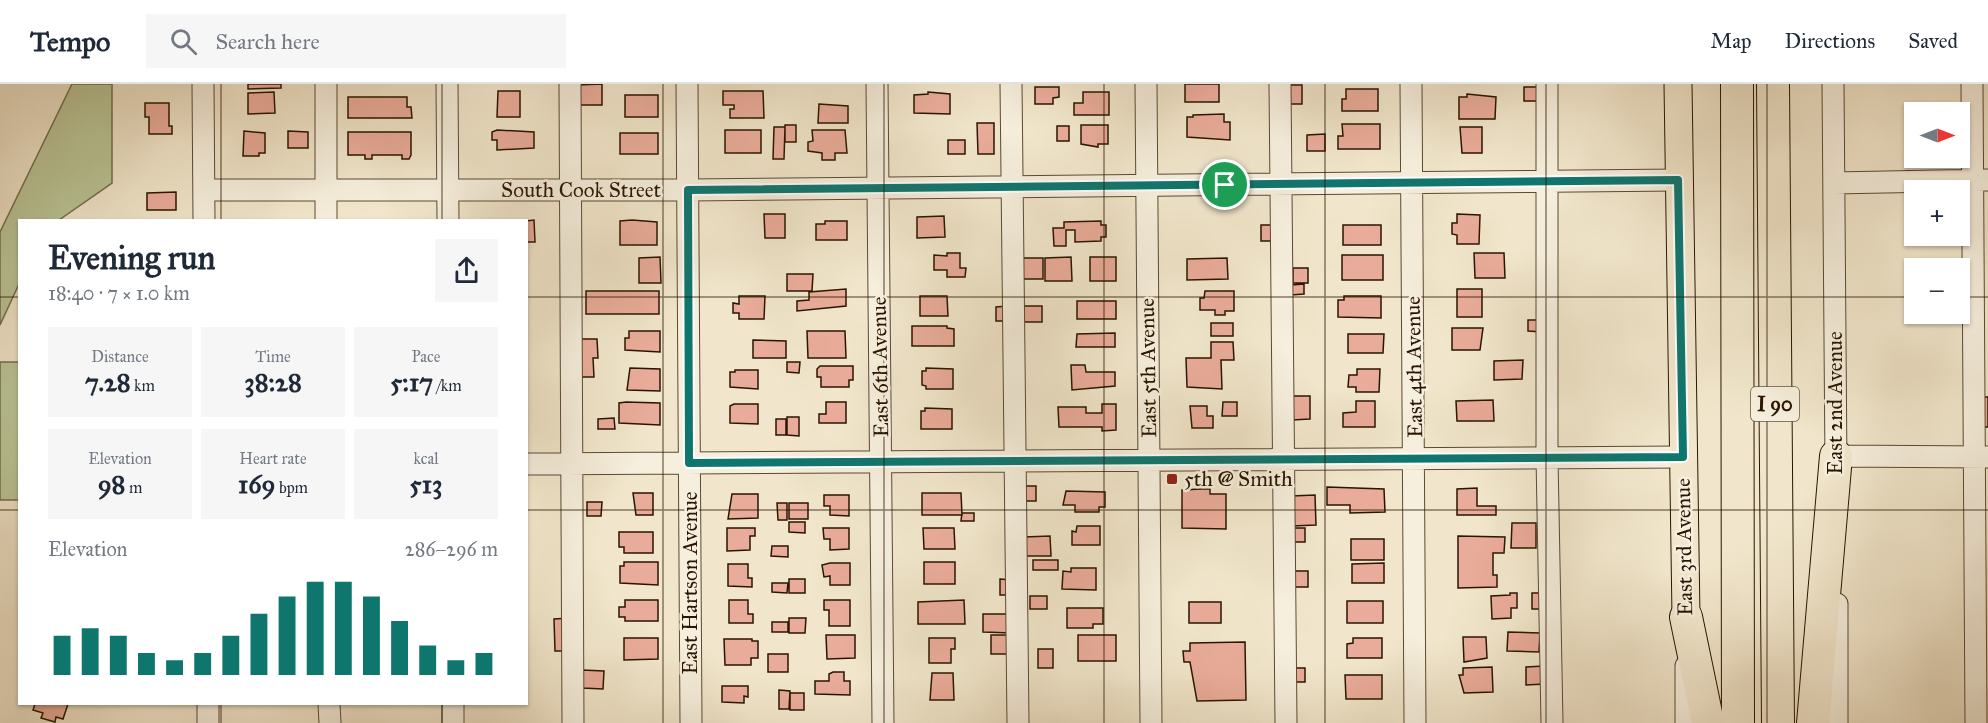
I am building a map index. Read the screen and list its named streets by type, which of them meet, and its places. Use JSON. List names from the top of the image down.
{
  "streets": {
    "highway": ["I 90"],
    "main road": ["East 3rd Avenue"],
    "street": [
      "South Cook Street",
      "East 6th Avenue",
      "East 4th Avenue",
      "East 5th Avenue",
      "East 2nd Avenue",
      "East Hartson Avenue"
    ]
  },
  "crossings": [
    ["South Cook Street", "East 6th Avenue"],
    ["South Cook Street", "East 4th Avenue"],
    ["South Cook Street", "East 5th Avenue"],
    ["South Cook Street", "East 3rd Avenue"],
    ["South Cook Street", "East Hartson Avenue"]
  ],
  "places": {
    "transit": ["5th @ Smith"]
  },
  "north": "right",
  "page": {
    "header": "Tempo",
    "search": "Search here",
    "nav": ["Map", "Directions", "Saved"],
    "map_buttons": ["+", "−"],
    "heading": ["Evening run", "18:40 · 7 × 1.0 km"],
    "stats": [
      ["Distance", "7.28 km"],
      ["Time", "38:28"],
      ["Pace", "5:17 /km"],
      ["Elevation", "98 m"],
      ["Heart rate", "169 bpm"],
      ["kcal", "513"]
    ],
    "chart": ["Elevation", "286–296 m"]
  }
}
